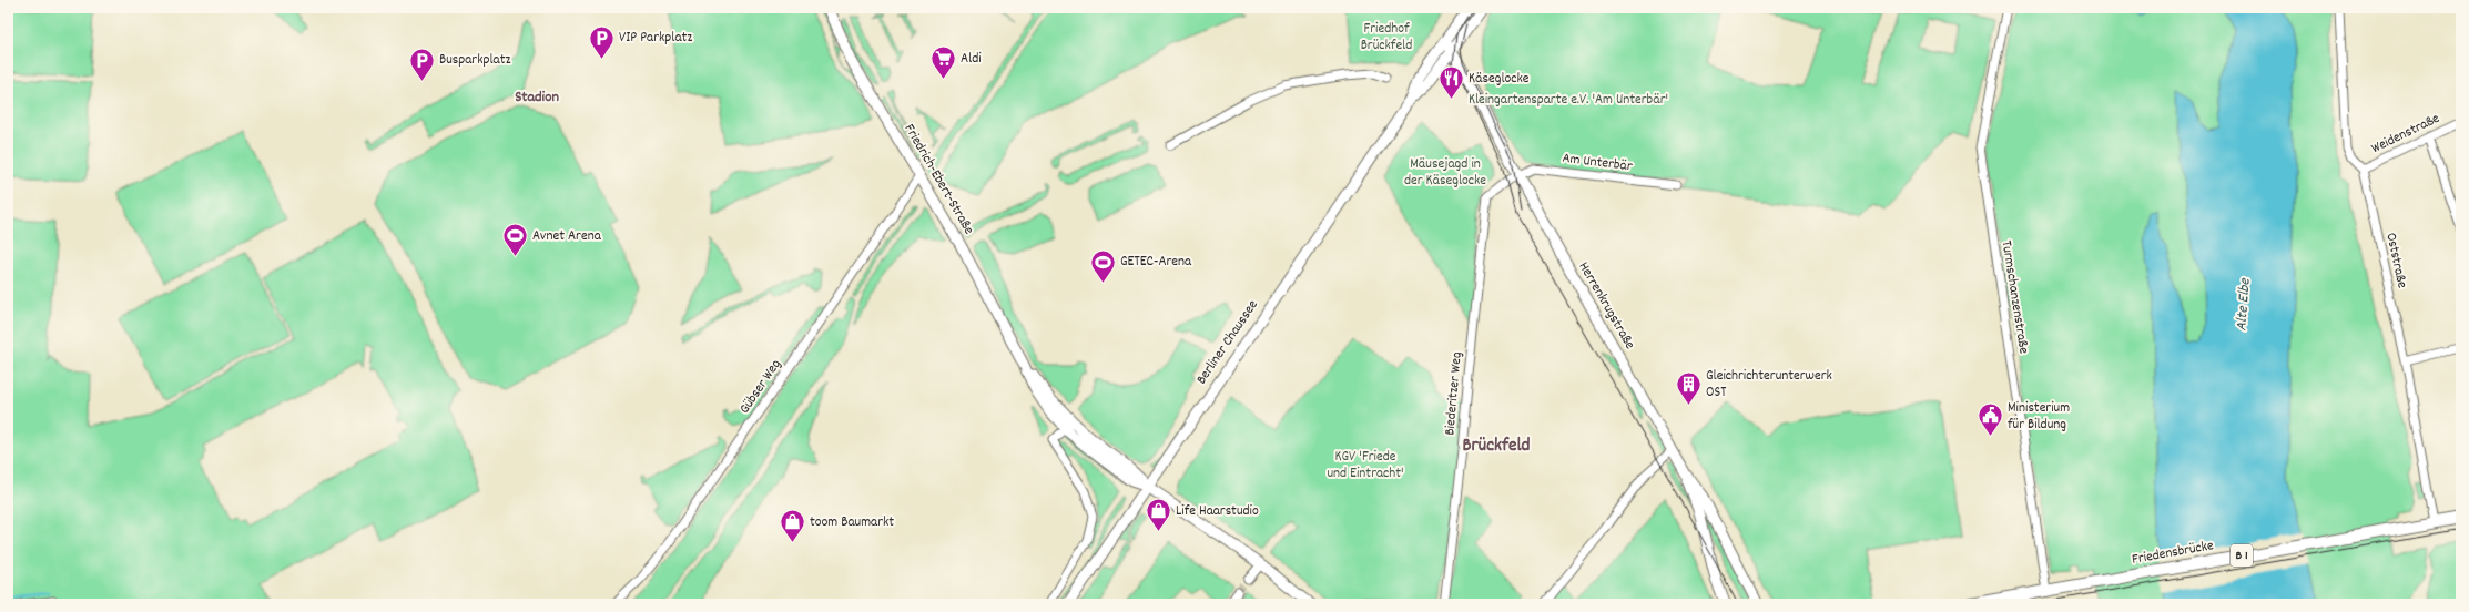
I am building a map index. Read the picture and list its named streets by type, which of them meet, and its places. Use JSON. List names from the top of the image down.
{
  "streets": {
    "main road": ["Friedensbrücke", "B 1"],
    "street": [
      "Weidenstraße",
      "Am Unterbär",
      "Friedrich-Ebert-Straße",
      "Oststraße",
      "Turmschanzenstraße",
      "Herrenkrugstraße",
      "Berliner Chaussee",
      "Gübser Weg",
      "Biederitzer Weg"
    ]
  },
  "crossings": [
    ["Weidenstraße", "Oststraße"],
    ["Am Unterbär", "Herrenkrugstraße"],
    ["Am Unterbär", "Biederitzer Weg"],
    ["Friedrich-Ebert-Straße", "Berliner Chaussee"],
    ["Friedrich-Ebert-Straße", "Gübser Weg"],
    ["Oststraße", "Friedensbrücke"],
    ["Oststraße", "B 1"],
    ["Turmschanzenstraße", "Friedensbrücke"],
    ["Turmschanzenstraße", "B 1"],
    ["Herrenkrugstraße", "Berliner Chaussee"],
    ["Herrenkrugstraße", "Biederitzer Weg"],
    ["Friedensbrücke", "B 1"]
  ],
  "districts": ["Stadion", "Brückfeld"],
  "water": ["Alte Elbe"],
  "parks": [
    "Friedhof Brückfeld",
    "Kleingartensparte e.V. 'Am Unterbär'",
    "Mäusejagd in der Käseglocke",
    "KGV 'Friede und Eintracht'"
  ],
  "places": {
    "parking": ["VIP Parkplatz", "Busparkplatz"],
    "supermarket": ["Aldi"],
    "restaurant": ["Käseglocke"],
    "sports": ["Avnet Arena", "GETEC-Arena"],
    "building": ["Gleichrichterunterwerk OST"],
    "public building": ["Ministerium für Bildung"],
    "shop": ["Life Haarstudio", "toom Baumarkt"]
  }
}
